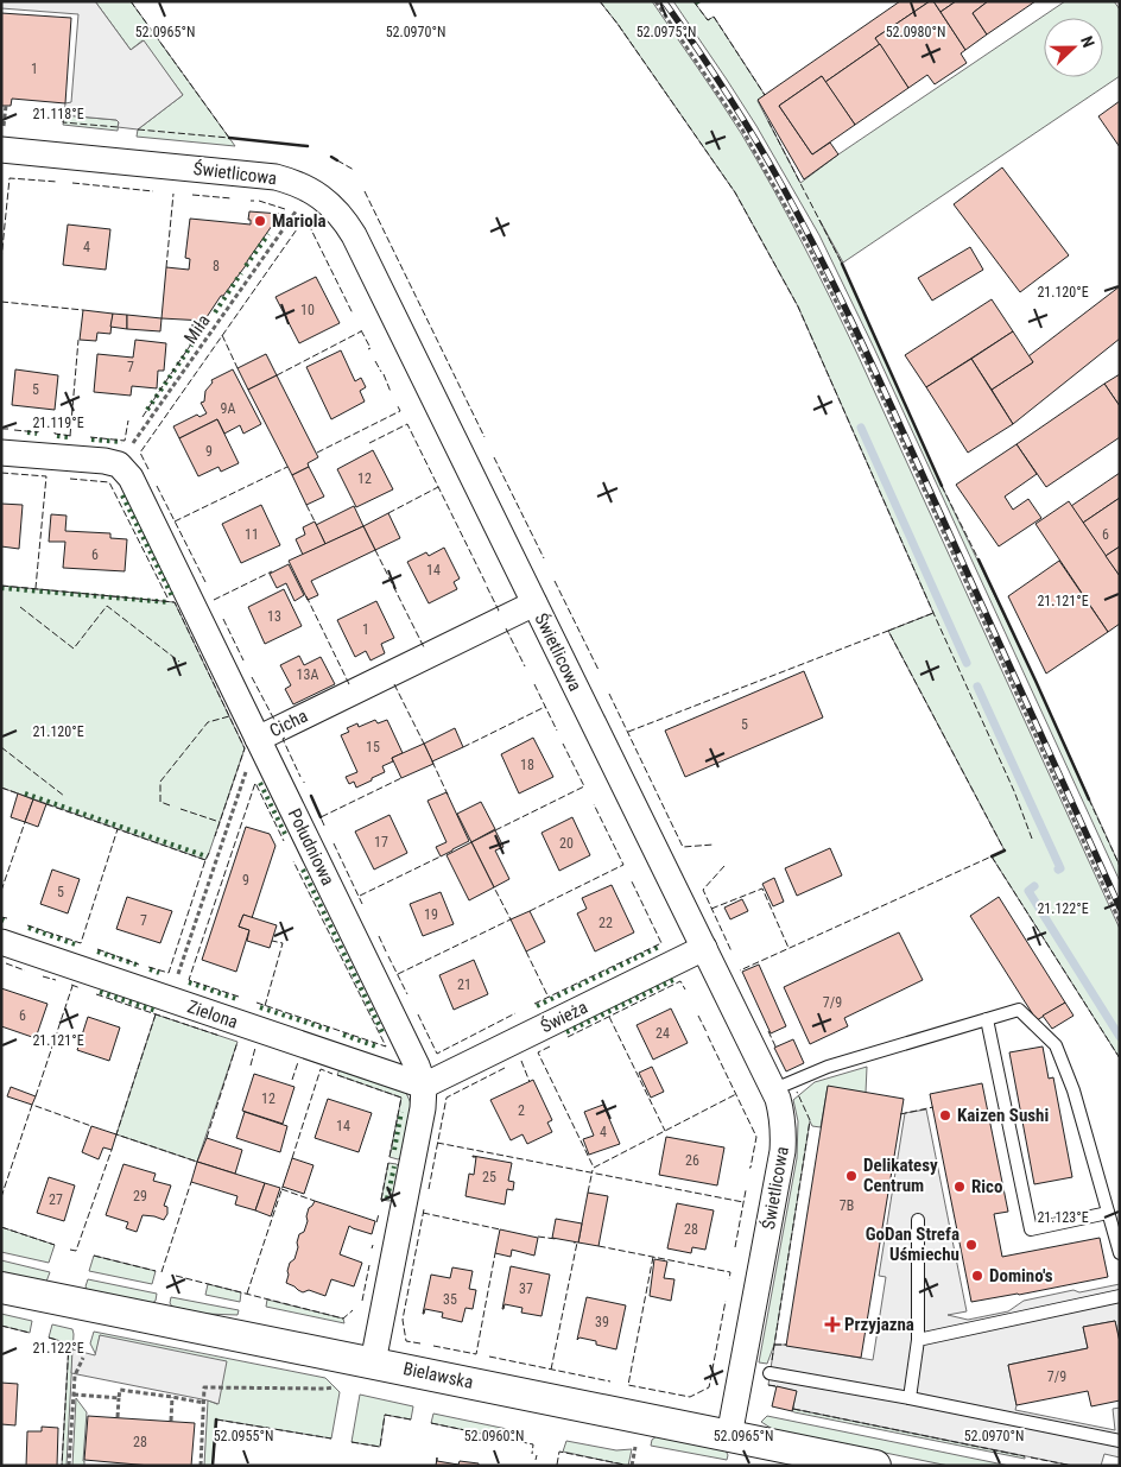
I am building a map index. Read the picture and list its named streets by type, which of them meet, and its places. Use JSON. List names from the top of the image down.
{
  "streets": {
    "street": [
      "Świetlicowa",
      "Cicha",
      "Południowa",
      "Zielona",
      "Świeża",
      "Bielawska"
    ],
    "path": ["Miła"]
  },
  "crossings": [
    ["Świetlicowa", "Cicha"],
    ["Świetlicowa", "Świeża"],
    ["Świetlicowa", "Bielawska"],
    ["Miła", "Południowa"],
    ["Cicha", "Południowa"],
    ["Cicha", "Zielona"],
    ["Południowa", "Zielona"],
    ["Południowa", "Świeża"],
    ["Południowa", "Bielawska"],
    ["Zielona", "Świeża"]
  ],
  "places": {
    "other": [
      "Mariola",
      "Kaizen Sushi",
      "Delikatesy Centrum",
      "Rico",
      "GoDan Strefa Uśmiechu",
      "Domino's"
    ],
    "health": ["Przyjazna"]
  },
  "house_numbers": [
    "1",
    "4",
    "8",
    "10",
    "7",
    "5",
    "9A",
    "9",
    "12",
    "11",
    "6",
    "6",
    "14",
    "13",
    "1",
    "13A",
    "5",
    "15",
    "18",
    "17",
    "20",
    "9",
    "5",
    "19",
    "7",
    "22",
    "21",
    "7/9",
    "6",
    "24",
    "12",
    "2",
    "14",
    "4",
    "26",
    "25",
    "29",
    "27",
    "7B",
    "28",
    "37",
    "35",
    "39",
    "7/9",
    "28"
  ],
  "north": "right",
  "coordinates": [
    "52.0965°N",
    "52.0970°N",
    "52.0975°N",
    "52.0980°N",
    "21.118°E",
    "21.120°E",
    "21.119°E",
    "21.121°E",
    "21.122°E",
    "21.123°E",
    "52.0955°N",
    "52.0960°N"
  ]
}
